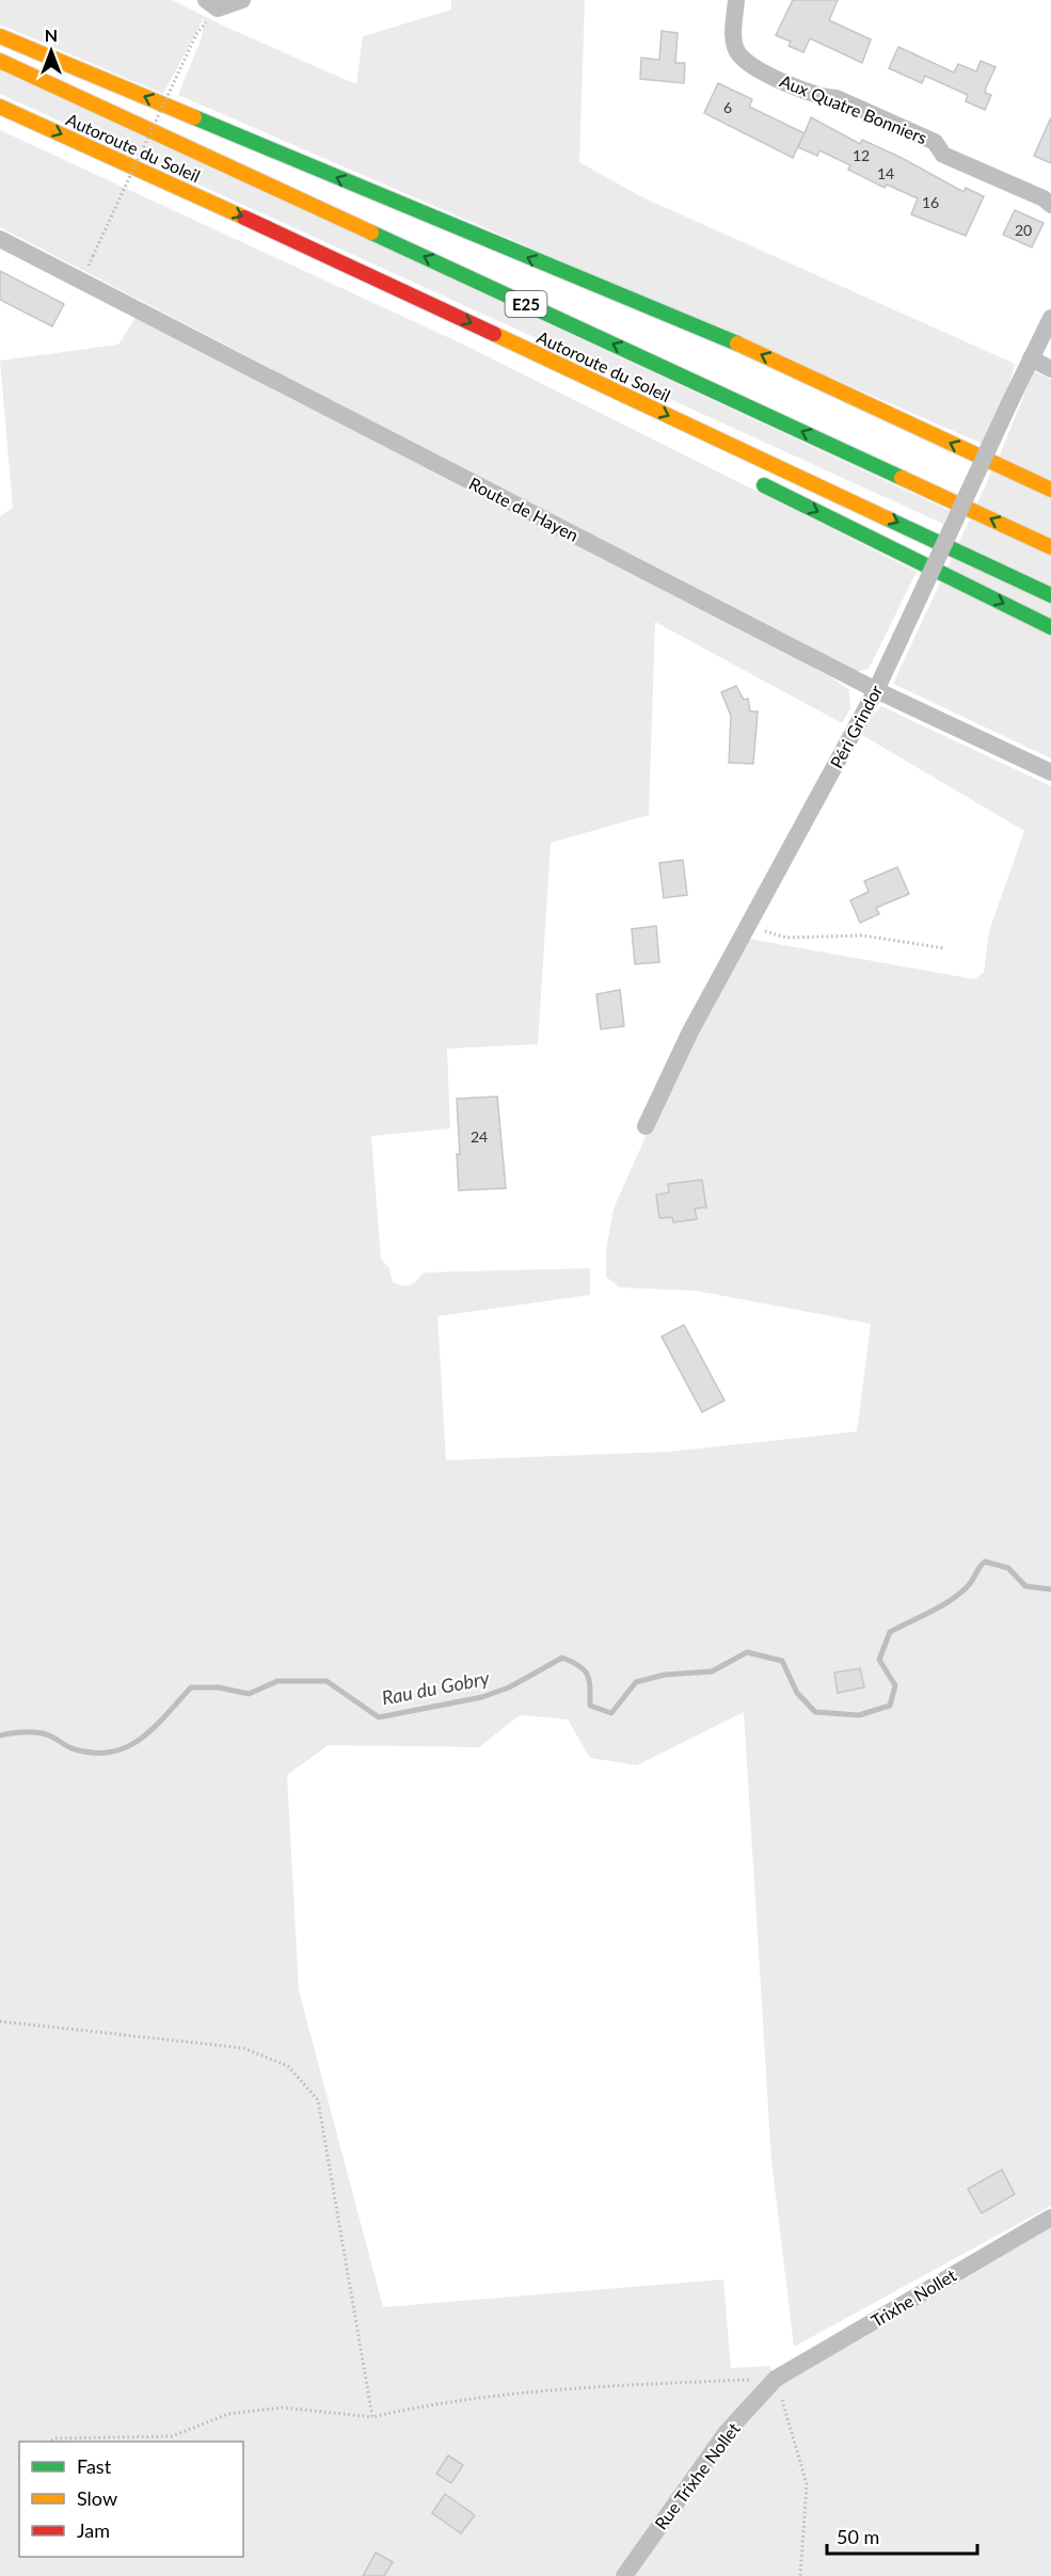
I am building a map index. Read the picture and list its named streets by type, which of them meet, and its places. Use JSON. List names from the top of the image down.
{
  "streets": {
    "highway": ["Autoroute du Soleil", "E25"],
    "street": [
      "Aux Quatre Bonniers",
      "Route de Hayen",
      "Péri Grindor",
      "Trixhe Nollet",
      "Rue Trixhe Nollet"
    ]
  },
  "crossings": [
    ["Route de Hayen", "Péri Grindor"],
    ["Trixhe Nollet", "Rue Trixhe Nollet"]
  ],
  "water": ["Rau du Gobry"],
  "house_numbers": [
    "6",
    "12",
    "14",
    "16",
    "20",
    "24"
  ],
  "legend": ["Fast", "Slow", "Jam"],
  "scale_bar": "50 m",
  "north": "top"
}
